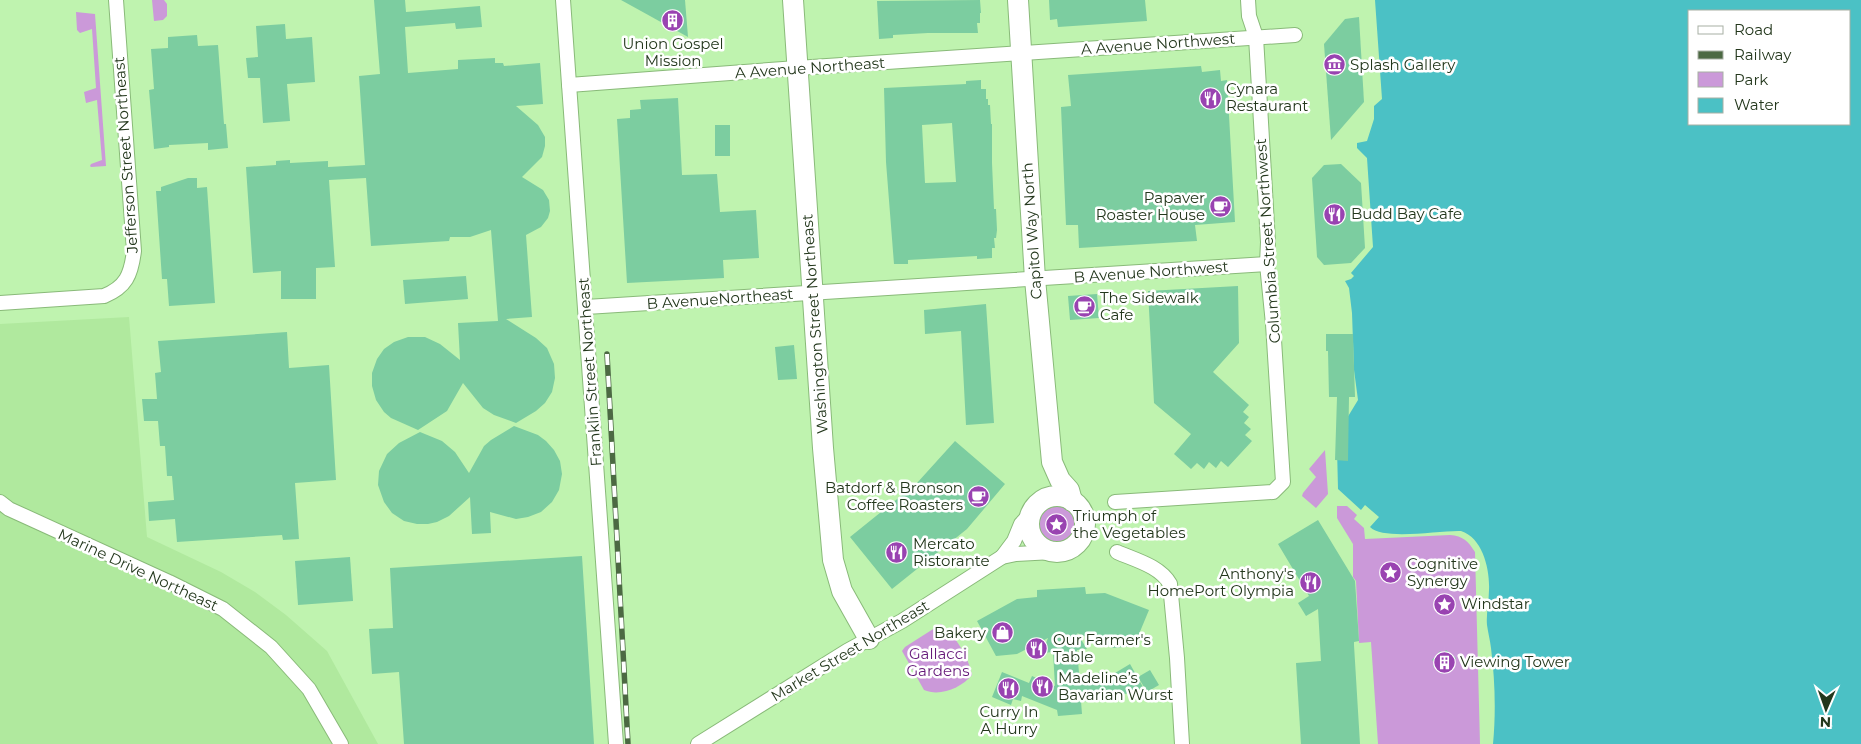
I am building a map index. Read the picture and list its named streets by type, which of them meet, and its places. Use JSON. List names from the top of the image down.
{
  "streets": {
    "street": [
      "A Avenue Northwest",
      "A Avenue Northeast",
      "Jefferson Street Northeast",
      "Capitol Way North",
      "Columbia Street Northwest",
      "B Avenue Northwest",
      "B AvenueNortheast",
      "Washington Street Northeast",
      "Franklin Street Northeast",
      "Marine Drive Northeast",
      "Market Street Northeast"
    ]
  },
  "crossings": [
    ["A Avenue Northwest", "A Avenue Northeast"],
    ["A Avenue Northwest", "Capitol Way North"],
    ["A Avenue Northwest", "Columbia Street Northwest"],
    ["A Avenue Northeast", "Capitol Way North"],
    ["A Avenue Northeast", "Washington Street Northeast"],
    ["A Avenue Northeast", "Franklin Street Northeast"],
    ["Capitol Way North", "B Avenue Northwest"],
    ["Capitol Way North", "B AvenueNortheast"],
    ["Capitol Way North", "Market Street Northeast"],
    ["Columbia Street Northwest", "B Avenue Northwest"],
    ["B Avenue Northwest", "B AvenueNortheast"],
    ["B AvenueNortheast", "Washington Street Northeast"],
    ["B AvenueNortheast", "Franklin Street Northeast"],
    ["Washington Street Northeast", "Market Street Northeast"]
  ],
  "parks": ["Gallacci Gardens"],
  "places": {
    "building": ["Union Gospel Mission", "Viewing Tower"],
    "museum": ["Splash Gallery"],
    "restaurant": [
      "Cynara Restaurant",
      "Budd Bay Cafe",
      "Mercato Ristorante",
      "Anthony's HomePort Olympia",
      "Our Farmer's Table",
      "Madeline’s Bavarian Wurst",
      "Curry In A Hurry"
    ],
    "cafe": ["Papaver Roaster House", "The Sidewalk Cafe", "Batdorf & Bronson Coffee Roasters"],
    "place": ["Triumph of the Vegetables", "Cognitive Synergy", "Windstar"],
    "shop": ["Bakery"]
  },
  "legend": [
    "Road",
    "Railway",
    "Park",
    "Water"
  ],
  "north": "bottom"
}
